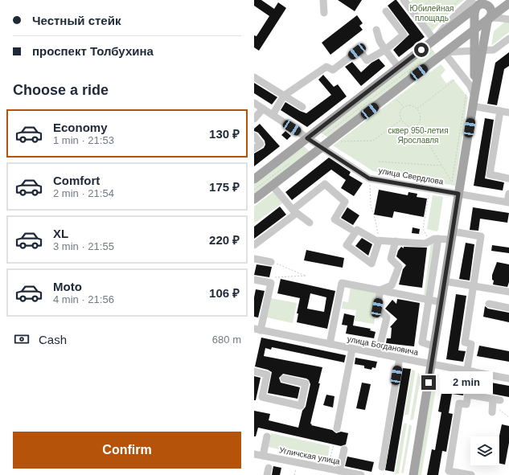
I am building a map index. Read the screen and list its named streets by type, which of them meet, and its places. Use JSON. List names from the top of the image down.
{
  "streets": {
    "street": ["улица Свердлова", "улица Богдановича", "Угличская улица"]
  },
  "parks": ["Юбилейная площадь", "сквер 950-летия Ярославля"],
  "page": {
    "banner": ["Честный стейк", "проспект Толбухина"],
    "heading": "Choose a ride",
    "list": [
      {
        "name": "Economy",
        "note": "1 min · 21:53",
        "value": "130 ₽"
      },
      {
        "name": "Comfort",
        "note": "2 min · 21:54",
        "value": "175 ₽"
      },
      {
        "name": "XL",
        "note": "3 min · 21:55",
        "value": "220 ₽"
      },
      {
        "name": "Moto",
        "note": "4 min · 21:56",
        "value": "106 ₽"
      }
    ],
    "pay": ["Cash", "680 m"],
    "bubble": "2 min",
    "buttons": "Confirm"
  }
}
